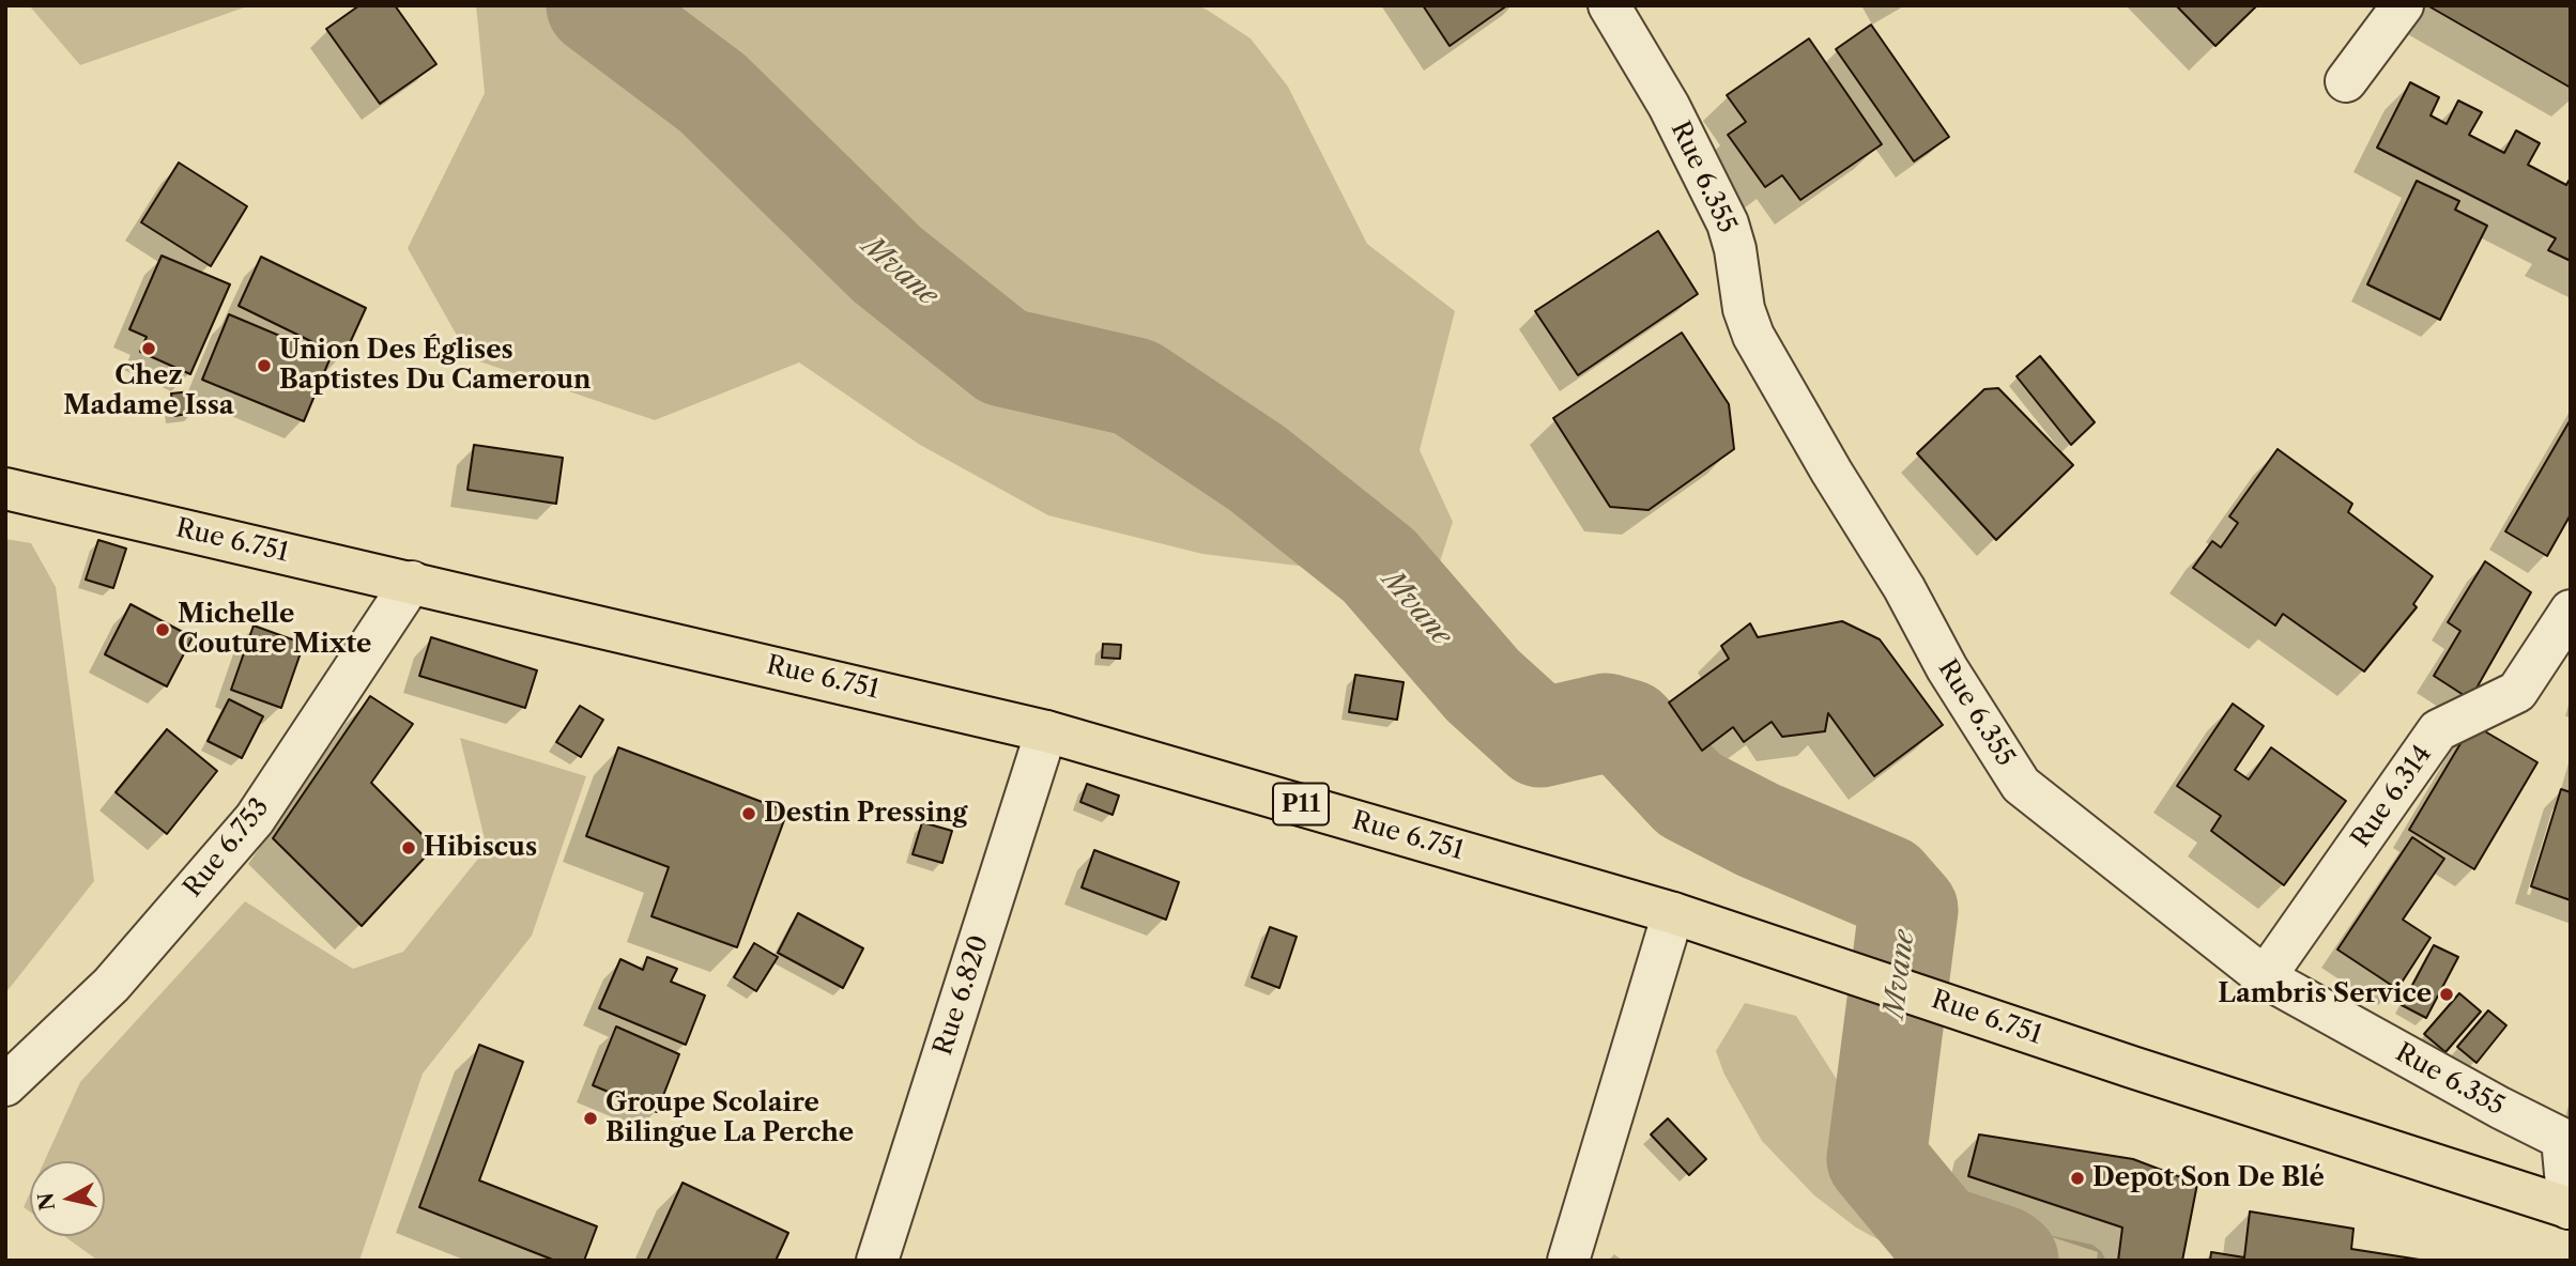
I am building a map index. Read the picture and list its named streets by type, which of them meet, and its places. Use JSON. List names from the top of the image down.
{
  "streets": {
    "main road": ["Rue 6.751", "P11"],
    "street": [
      "Rue 6.355",
      "Rue 6.314",
      "Rue 6.753",
      "Rue 6.820"
    ]
  },
  "crossings": [
    ["Rue 6.355", "Rue 6.751"],
    ["Rue 6.355", "Rue 6.314"],
    ["Rue 6.751", "Rue 6.753"],
    ["Rue 6.751", "Rue 6.820"]
  ],
  "water": ["Mvane"],
  "places": [
    "Chez Madame Issa",
    "Union Des Églises Baptistes Du Cameroun",
    "Michelle Couture Mixte",
    "Destin Pressing",
    "Hibiscus",
    "Lambris Service",
    "Groupe Scolaire Bilingue La Perche",
    "Depot Son De Blé"
  ],
  "north": "left"
}
